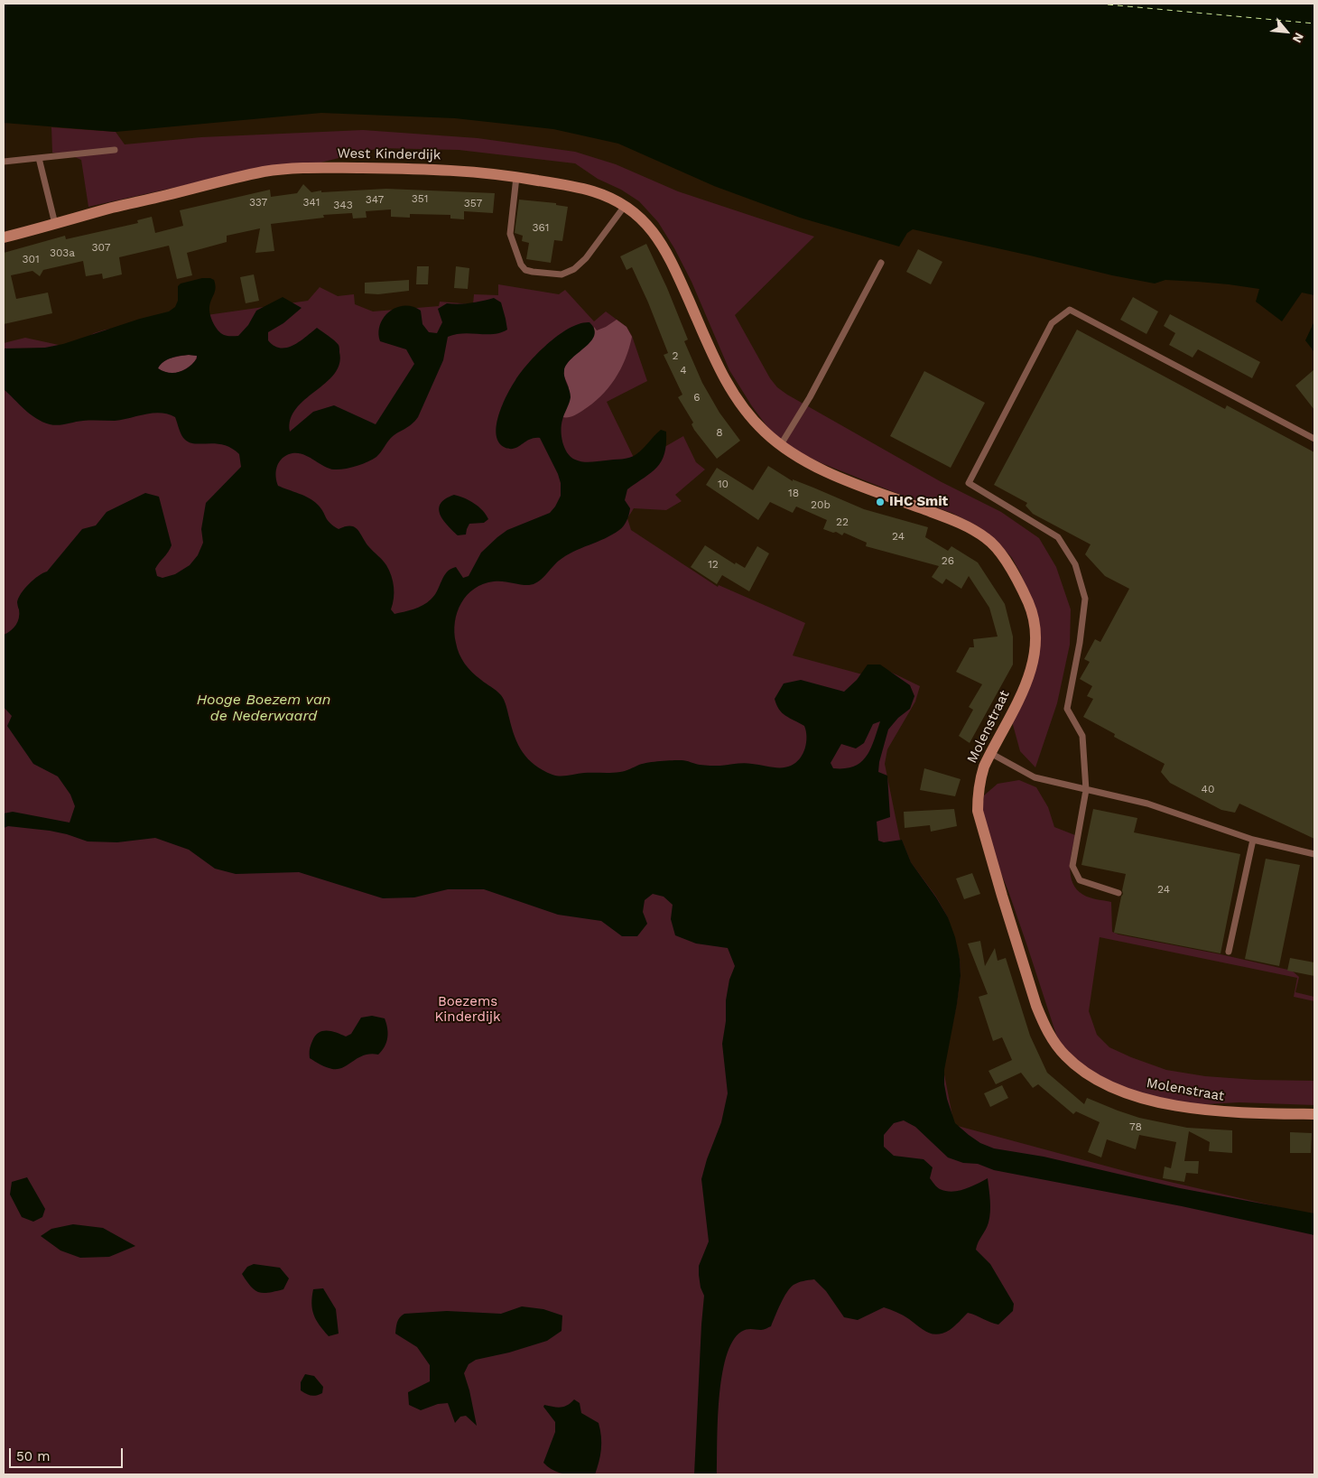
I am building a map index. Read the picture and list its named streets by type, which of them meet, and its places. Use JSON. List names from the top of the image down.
{
  "streets": {
    "street": ["West Kinderdijk", "Molenstraat"]
  },
  "crossings": [
    ["West Kinderdijk", "Molenstraat"]
  ],
  "water": ["Hooge Boezem van de Nederwaard"],
  "parks": ["Boezems Kinderdijk"],
  "places": ["IHC Smit"],
  "house_numbers": [
    "351",
    "347",
    "337",
    "341",
    "357",
    "343",
    "361",
    "307",
    "303a",
    "301",
    "2",
    "4",
    "6",
    "8",
    "10",
    "18",
    "20b",
    "22",
    "24",
    "26",
    "12",
    "40",
    "24",
    "78"
  ],
  "scale_bar": "50 m",
  "north": "bottom right"
}
